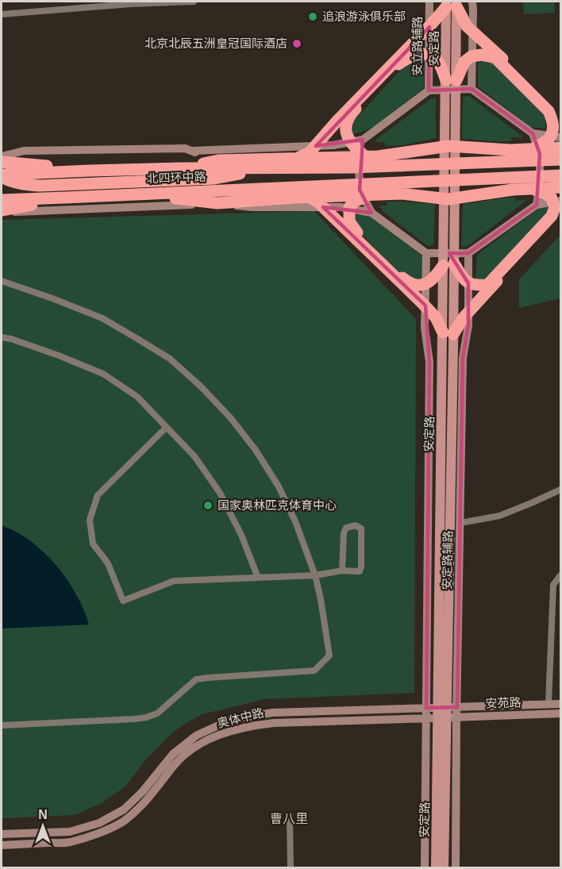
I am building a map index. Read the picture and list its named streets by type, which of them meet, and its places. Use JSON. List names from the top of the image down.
{
  "streets": {
    "highway": ["北四环中路"],
    "main road": ["安定路"],
    "street": [
      "安立路辅路",
      "安定路辅路",
      "安苑路",
      "奥体中路"
    ]
  },
  "crossings": [
    ["安定路", "安定路辅路"],
    ["安定路", "安苑路"],
    ["安定路", "奥体中路"],
    ["安定路辅路", "安苑路"],
    ["安定路辅路", "奥体中路"],
    ["安苑路", "奥体中路"]
  ],
  "districts": ["曹八里"],
  "places": ["追浪游泳俱乐部", "北京北辰五洲皇冠国际酒店", "国家奥林匹克体育中心"],
  "north": "top"
}
